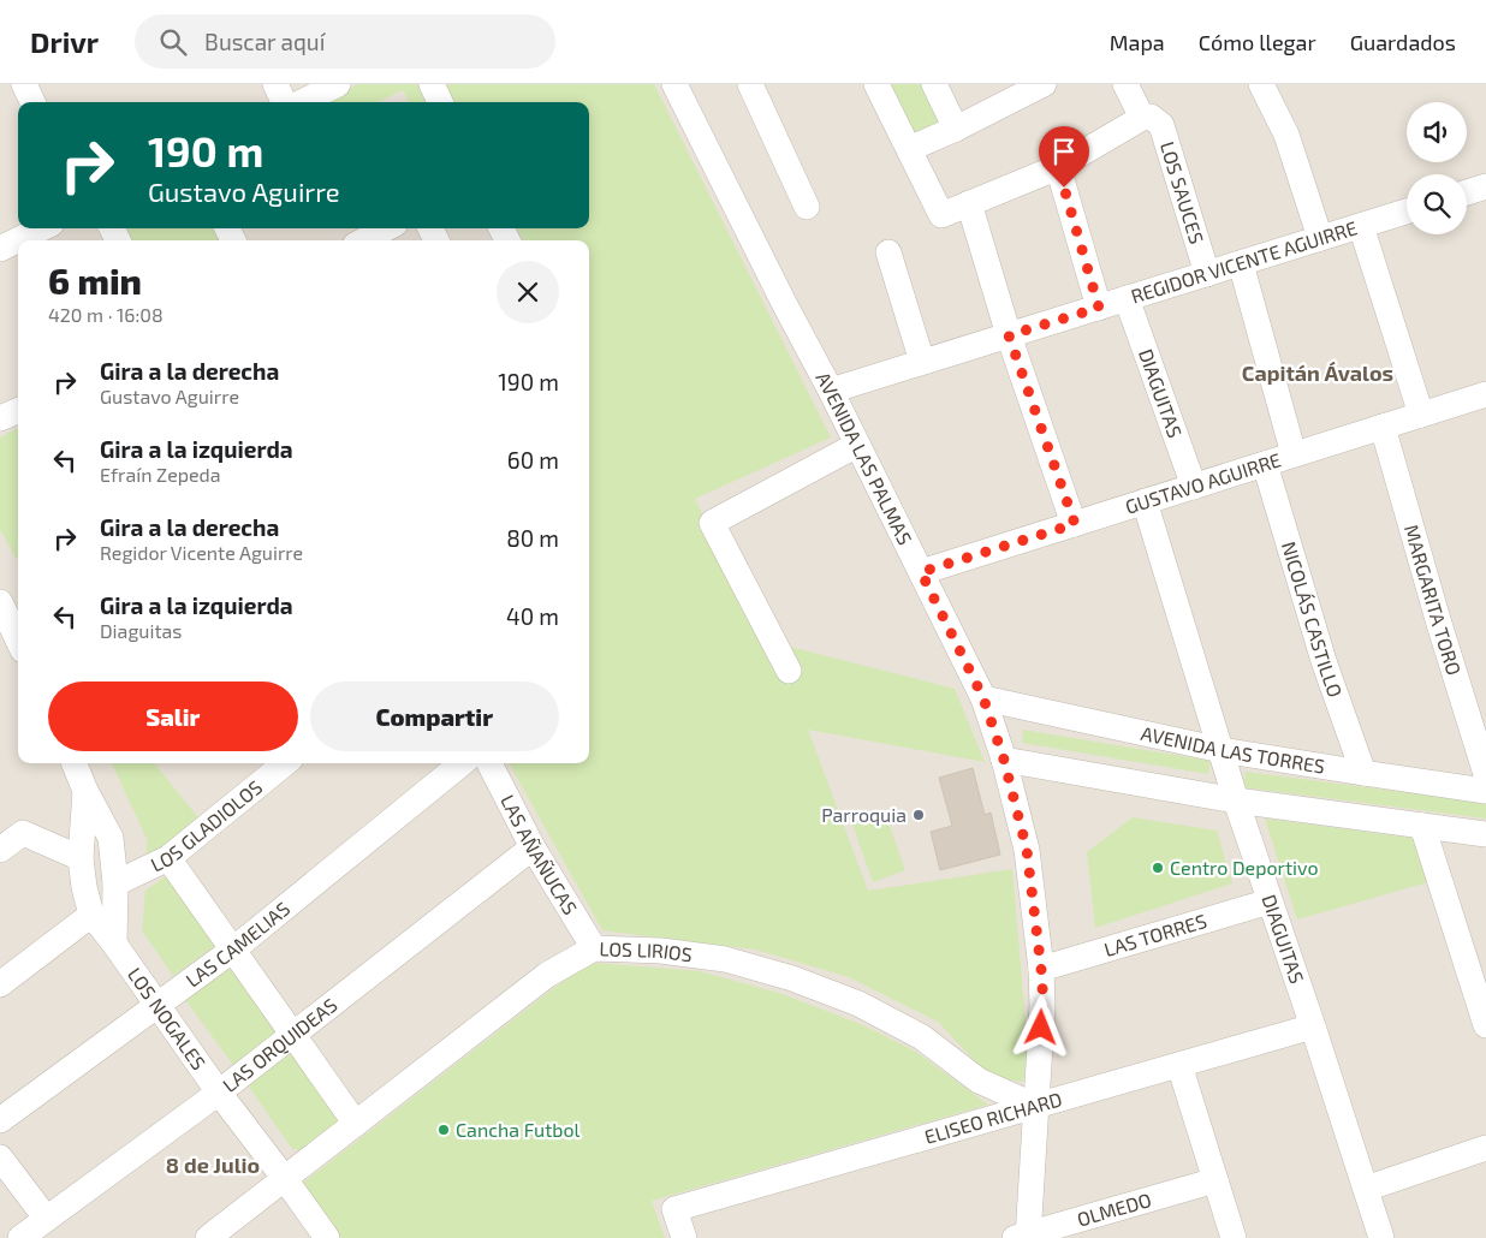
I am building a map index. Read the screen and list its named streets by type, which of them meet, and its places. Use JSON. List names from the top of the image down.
{
  "streets": {
    "street": [
      "LOS SAUCES",
      "REGIDOR VICENTE AGUIRRE",
      "DIAGUITAS",
      "AVENIDA LAS PALMAS",
      "GUSTAVO AGUIRRE",
      "MARGARITA TORO",
      "NICOLÁS CASTILLO",
      "AVENIDA LAS TORRES",
      "LOS GLADIOLOS",
      "LAS AÑAÑUCAS",
      "LAS TORRES",
      "LAS CAMELIAS",
      "LOS LIRIOS",
      "LOS NOGALES",
      "LAS ORQUIDEAS",
      "ELISEO RICHARD",
      "OLMEDO"
    ]
  },
  "crossings": [
    ["LOS SAUCES", "REGIDOR VICENTE AGUIRRE"],
    ["REGIDOR VICENTE AGUIRRE", "DIAGUITAS"],
    ["REGIDOR VICENTE AGUIRRE", "AVENIDA LAS PALMAS"],
    ["DIAGUITAS", "GUSTAVO AGUIRRE"],
    ["DIAGUITAS", "AVENIDA LAS TORRES"],
    ["DIAGUITAS", "LAS TORRES"],
    ["DIAGUITAS", "ELISEO RICHARD"],
    ["AVENIDA LAS PALMAS", "GUSTAVO AGUIRRE"],
    ["AVENIDA LAS PALMAS", "AVENIDA LAS TORRES"],
    ["AVENIDA LAS PALMAS", "LAS TORRES"],
    ["AVENIDA LAS PALMAS", "LOS LIRIOS"],
    ["AVENIDA LAS PALMAS", "ELISEO RICHARD"],
    ["AVENIDA LAS PALMAS", "OLMEDO"],
    ["GUSTAVO AGUIRRE", "MARGARITA TORO"],
    ["GUSTAVO AGUIRRE", "NICOLÁS CASTILLO"],
    ["NICOLÁS CASTILLO", "AVENIDA LAS TORRES"],
    ["LOS GLADIOLOS", "LOS NOGALES"],
    ["LAS AÑAÑUCAS", "LOS LIRIOS"],
    ["LAS AÑAÑUCAS", "LAS ORQUIDEAS"],
    ["LAS CAMELIAS", "LOS NOGALES"],
    ["LOS LIRIOS", "LOS NOGALES"],
    ["LOS LIRIOS", "ELISEO RICHARD"],
    ["LOS NOGALES", "LAS ORQUIDEAS"]
  ],
  "districts": ["Capitán Ávalos", "8 de Julio"],
  "places": ["Parroquia", "Centro Deportivo", "Cancha Futbol"],
  "page": {
    "header": "Drivr",
    "search": "Buscar aquí",
    "nav": ["Mapa", "Cómo llegar", "Guardados"],
    "turn": ["190 m", "Gustavo Aguirre"],
    "heading": ["6 min", "420 m · 16:08"],
    "list": [
      {
        "name": "Gira a la derecha",
        "note": "Gustavo Aguirre",
        "value": "190 m"
      },
      {
        "name": "Gira a la izquierda",
        "note": "Efraín Zepeda",
        "value": "60 m"
      },
      {
        "name": "Gira a la derecha",
        "note": "Regidor Vicente Aguirre",
        "value": "80 m"
      },
      {
        "name": "Gira a la izquierda",
        "note": "Diaguitas",
        "value": "40 m"
      }
    ],
    "buttons": ["Salir", "Compartir"]
  }
}
